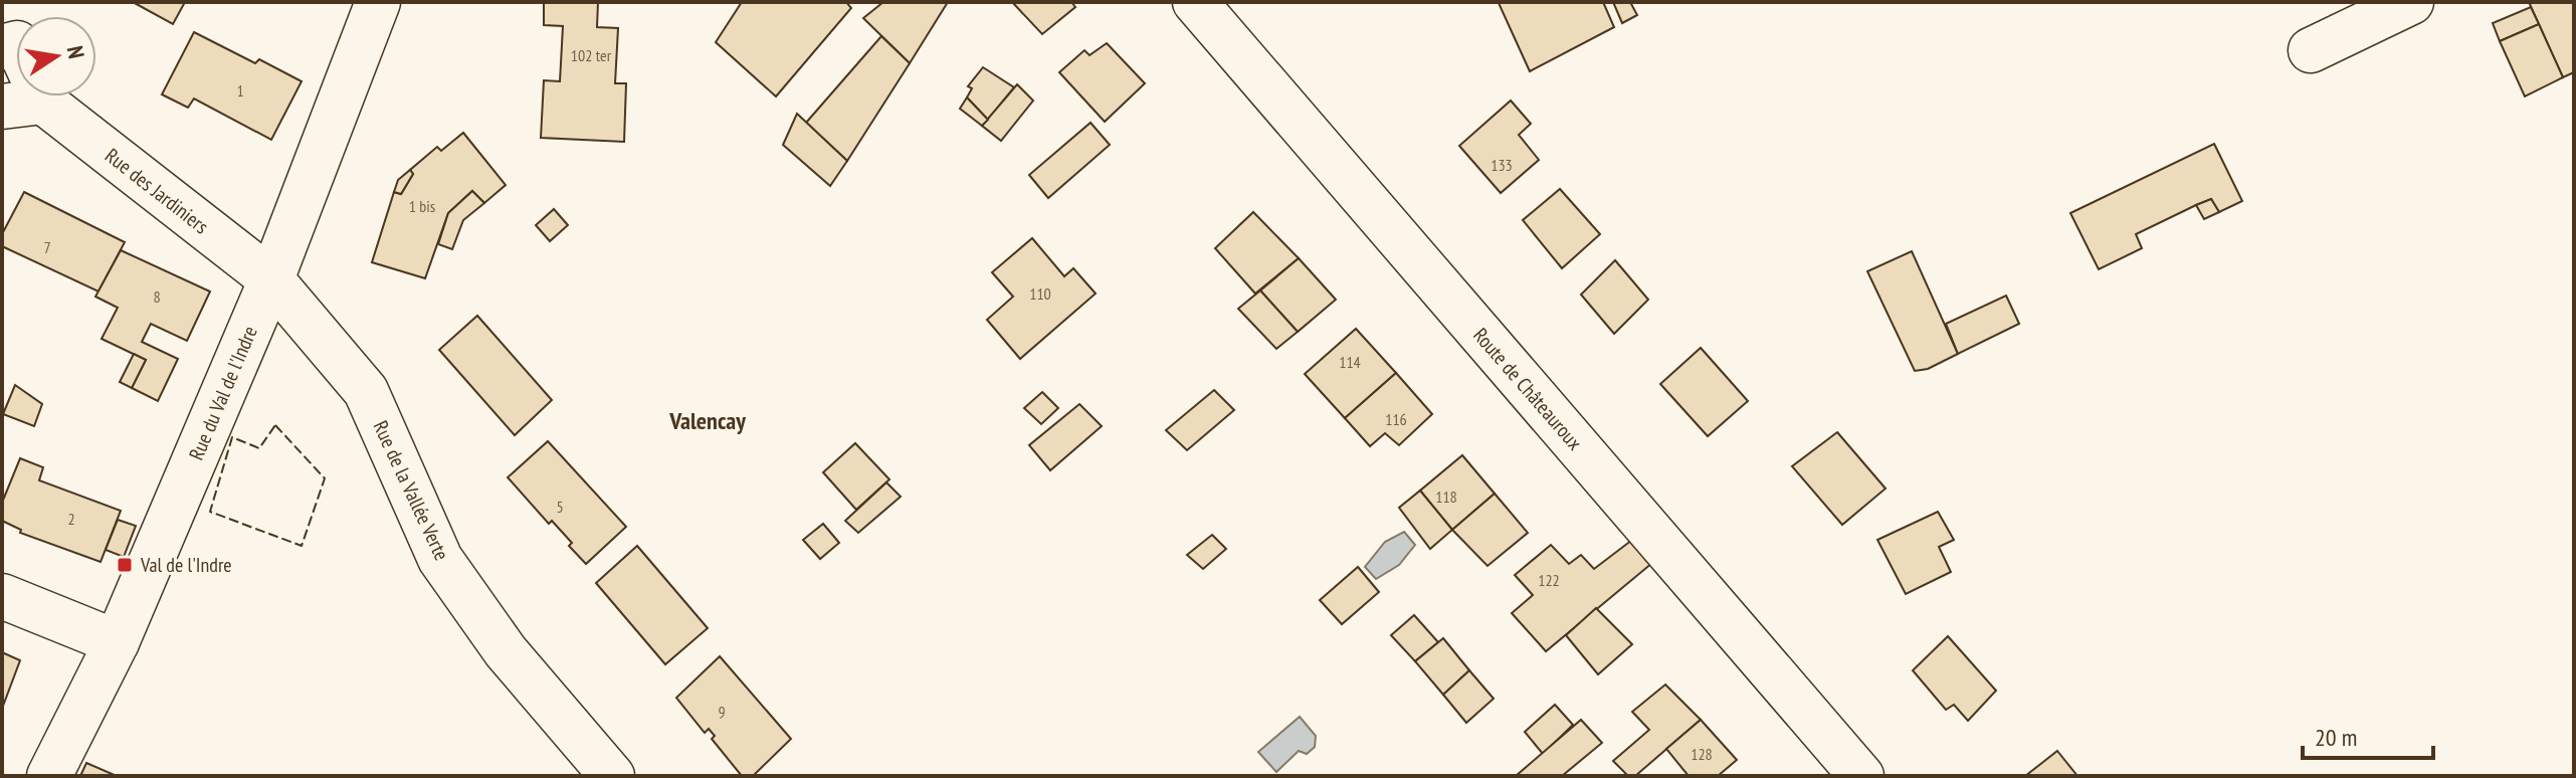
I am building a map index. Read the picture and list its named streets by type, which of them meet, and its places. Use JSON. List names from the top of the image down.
{
  "streets": {
    "street": [
      "Rue des Jardiniers",
      "Route de Châteauroux",
      "Rue du Val de l'Indre",
      "Rue de la Vallée Verte"
    ]
  },
  "crossings": [
    ["Rue des Jardiniers", "Rue du Val de l'Indre"],
    ["Rue des Jardiniers", "Rue de la Vallée Verte"],
    ["Rue du Val de l'Indre", "Rue de la Vallée Verte"]
  ],
  "districts": ["Valencay"],
  "places": {
    "transit": ["Val de l'Indre"]
  },
  "house_numbers": [
    "102 ter",
    "1",
    "133",
    "1 bis",
    "7",
    "110",
    "8",
    "114",
    "116",
    "118",
    "5",
    "2",
    "122",
    "9",
    "128"
  ],
  "scale_bar": "20 m",
  "north": "right"
}
